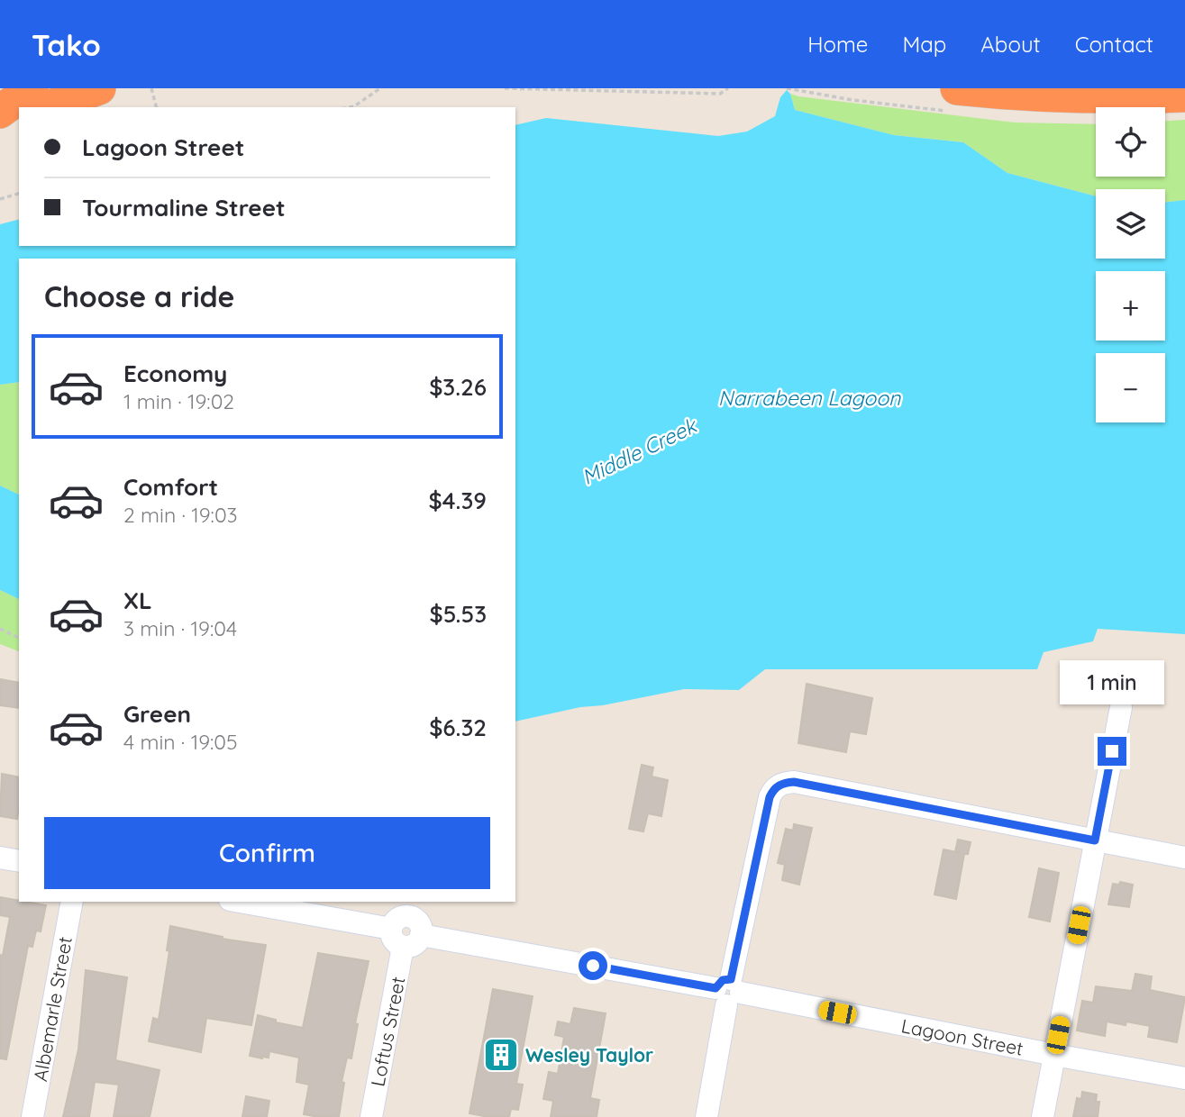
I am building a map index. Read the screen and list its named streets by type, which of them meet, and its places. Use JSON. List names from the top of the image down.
{
  "streets": {
    "street": ["Albemarle Street", "Loftus Street", "Lagoon Street"]
  },
  "crossings": [
    ["Loftus Street", "Lagoon Street"]
  ],
  "water": ["Narrabeen Lagoon", "Middle Creek"],
  "places": {
    "building": ["Wesley Taylor"]
  },
  "page": {
    "header": "Tako",
    "nav": [
      "Home",
      "Map",
      "About",
      "Contact"
    ],
    "map_buttons": ["+", "−"],
    "banner": ["Lagoon Street", "Tourmaline Street"],
    "heading": "Choose a ride",
    "list": [
      {
        "name": "Economy",
        "note": "1 min · 19:02",
        "value": "$3.26"
      },
      {
        "name": "Comfort",
        "note": "2 min · 19:03",
        "value": "$4.39"
      },
      {
        "name": "XL",
        "note": "3 min · 19:04",
        "value": "$5.53"
      },
      {
        "name": "Green",
        "note": "4 min · 19:05",
        "value": "$6.32"
      }
    ],
    "bubble": "1 min",
    "buttons": "Confirm"
  }
}
